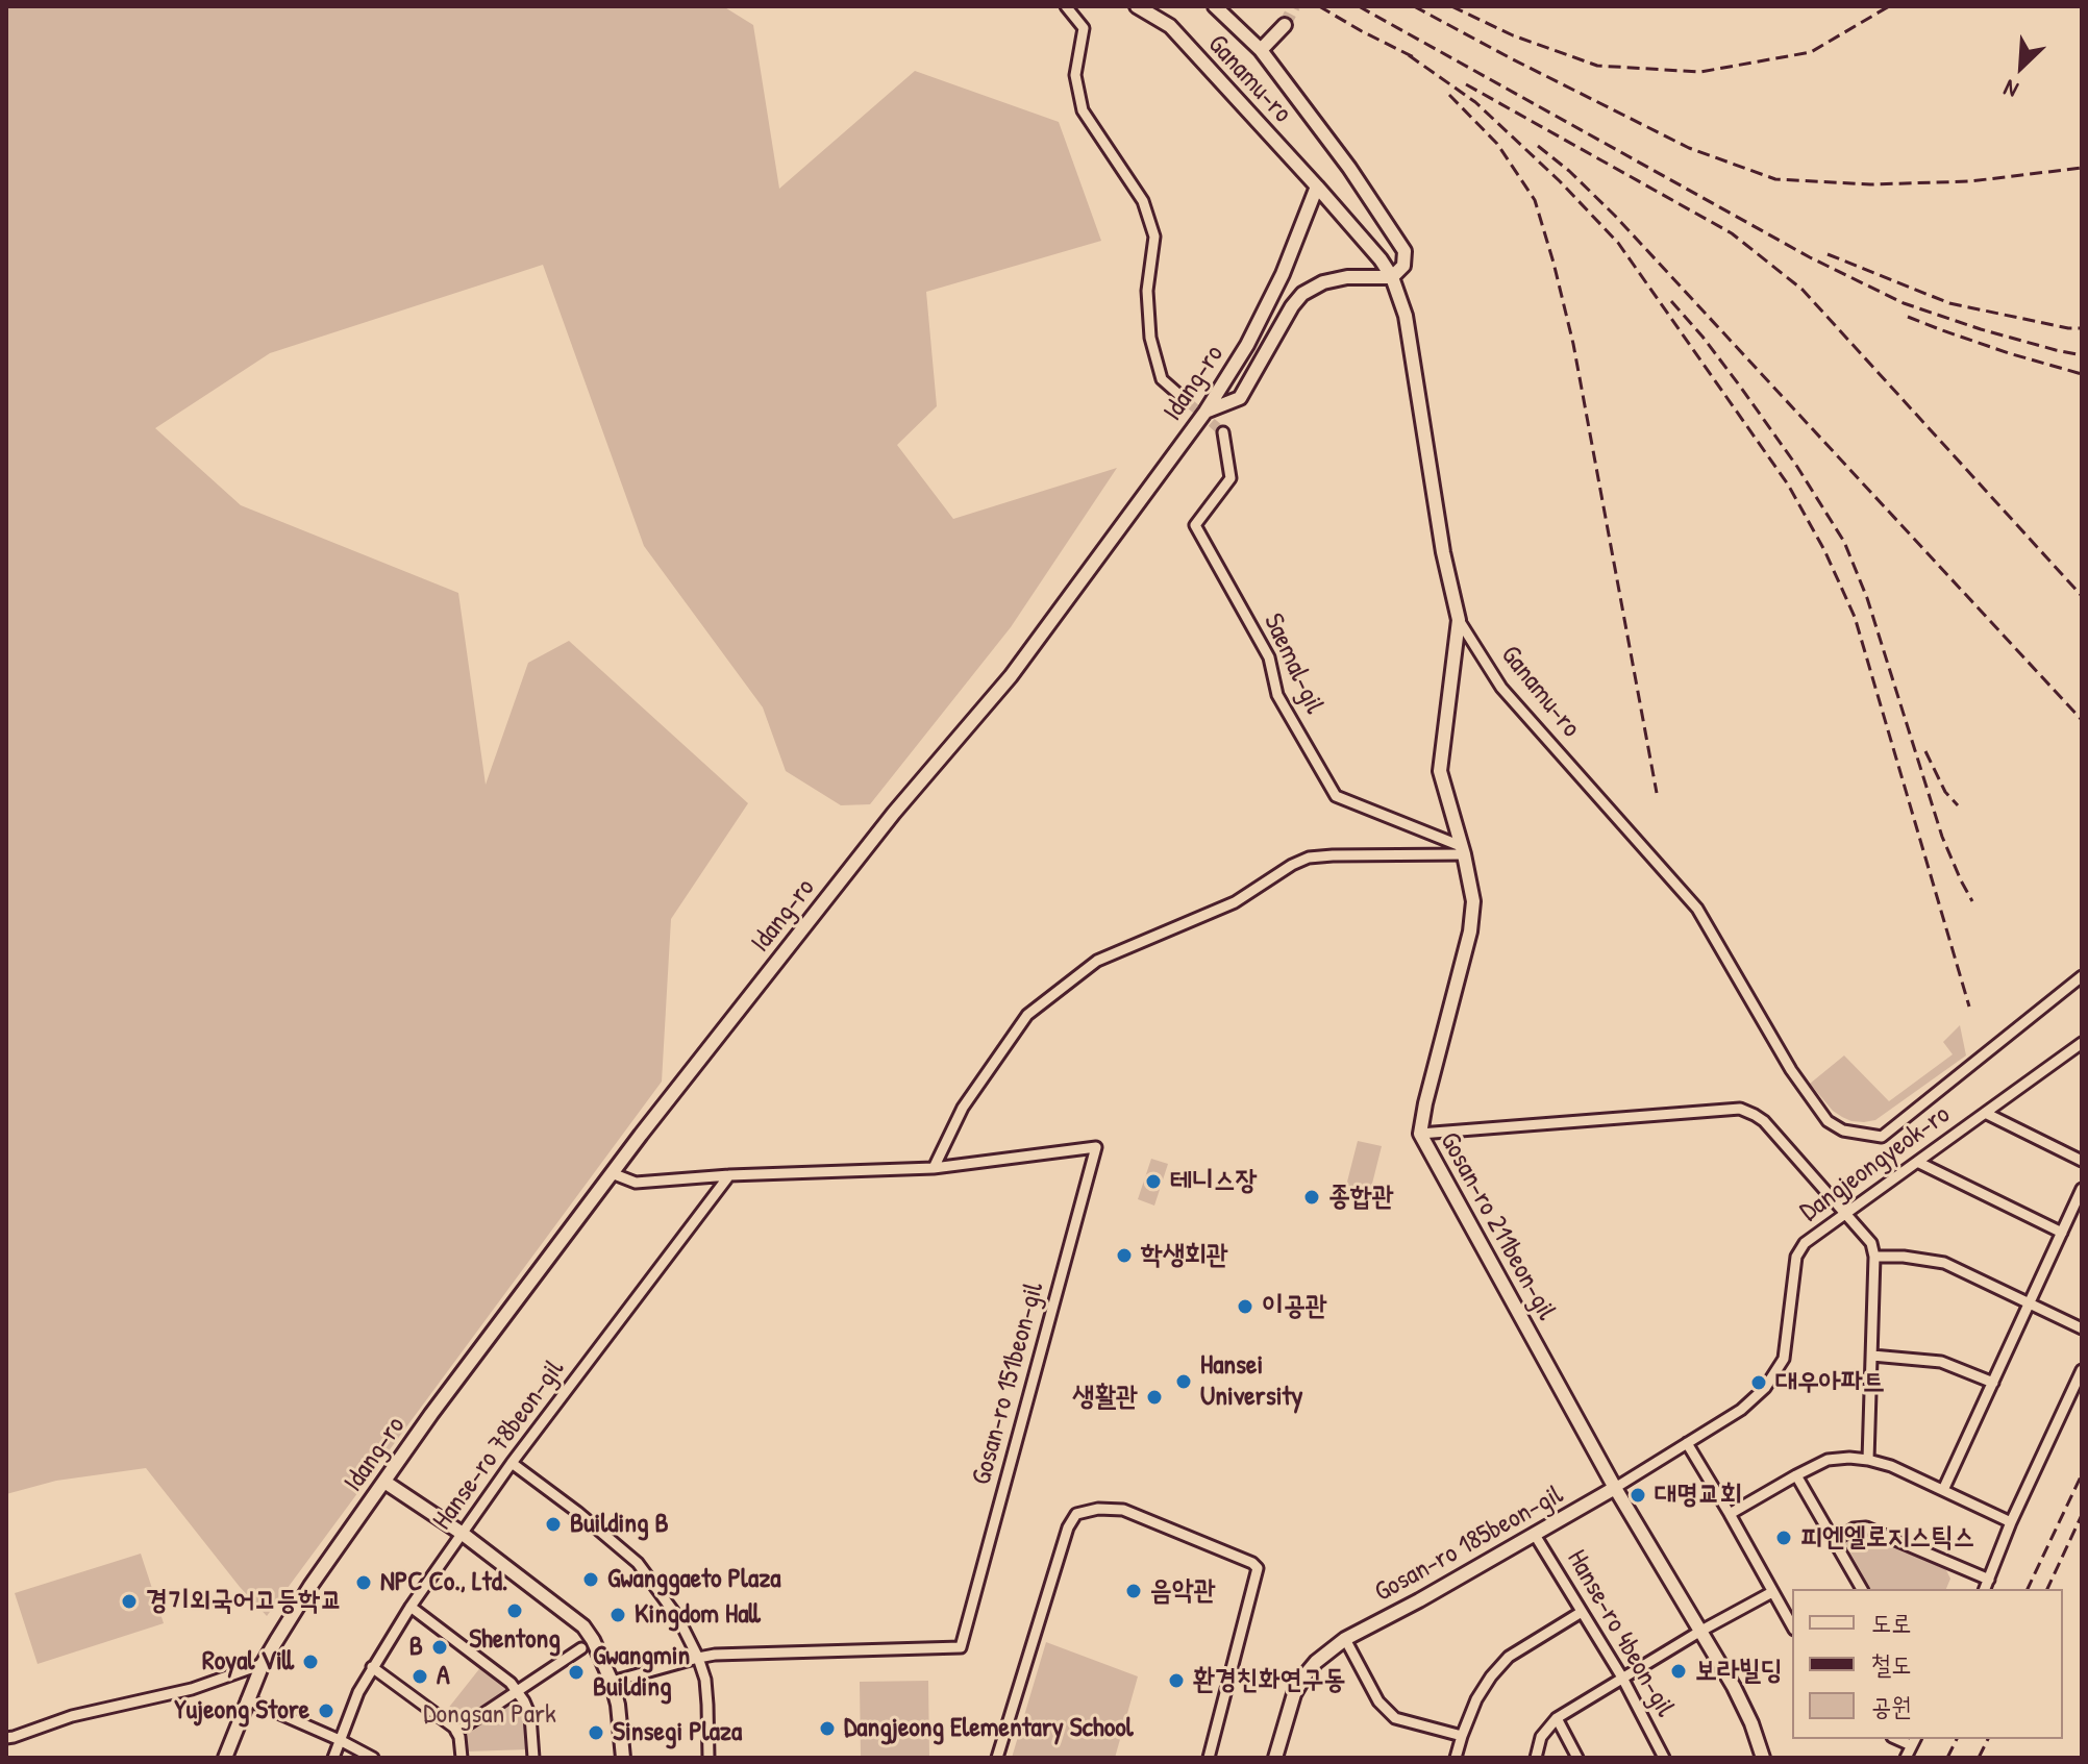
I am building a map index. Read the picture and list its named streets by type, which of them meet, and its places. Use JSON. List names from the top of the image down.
{
  "streets": {
    "street": [
      "Ganamu-ro",
      "Idang-ro",
      "Saemal-gil",
      "Dangjeongyeok-ro",
      "Gosan-ro 211beon-gil",
      "Gosan-ro 151beon-gil",
      "Hanse-ro 78beon-gil",
      "Gosan-ro 185beon-gil",
      "Hanse-ro 4beon-gil"
    ]
  },
  "crossings": [
    ["Ganamu-ro", "Idang-ro"],
    ["Ganamu-ro", "Gosan-ro 211beon-gil"],
    ["Idang-ro", "Gosan-ro 151beon-gil"],
    ["Saemal-gil", "Gosan-ro 211beon-gil"],
    ["Dangjeongyeok-ro", "Gosan-ro 211beon-gil"],
    ["Dangjeongyeok-ro", "Gosan-ro 185beon-gil"],
    ["Gosan-ro 211beon-gil", "Gosan-ro 185beon-gil"],
    ["Gosan-ro 151beon-gil", "Hanse-ro 78beon-gil"],
    ["Gosan-ro 185beon-gil", "Hanse-ro 4beon-gil"]
  ],
  "parks": ["Dongsan Park"],
  "places": [
    "테니스장",
    "종합관",
    "학생회관",
    "이공관",
    "Hansei University",
    "대우아파트",
    "생활관",
    "대명교회",
    "Building B",
    "피엔엘로지스틱스",
    "Gwanggaeto Plaza",
    "NPC Co., Ltd.",
    "음악관",
    "경기외국어고등학교",
    "Shentong",
    "Kingdom Hall",
    "B",
    "Royal Vill",
    "보라빌딩",
    "Gwangmin Building",
    "A",
    "환경친화연구동",
    "Yujeong Store",
    "Dangjeong Elementary School",
    "Sinsegi Plaza"
  ],
  "legend": ["도로", "철도", "공원"],
  "north": "bottom left"
}
